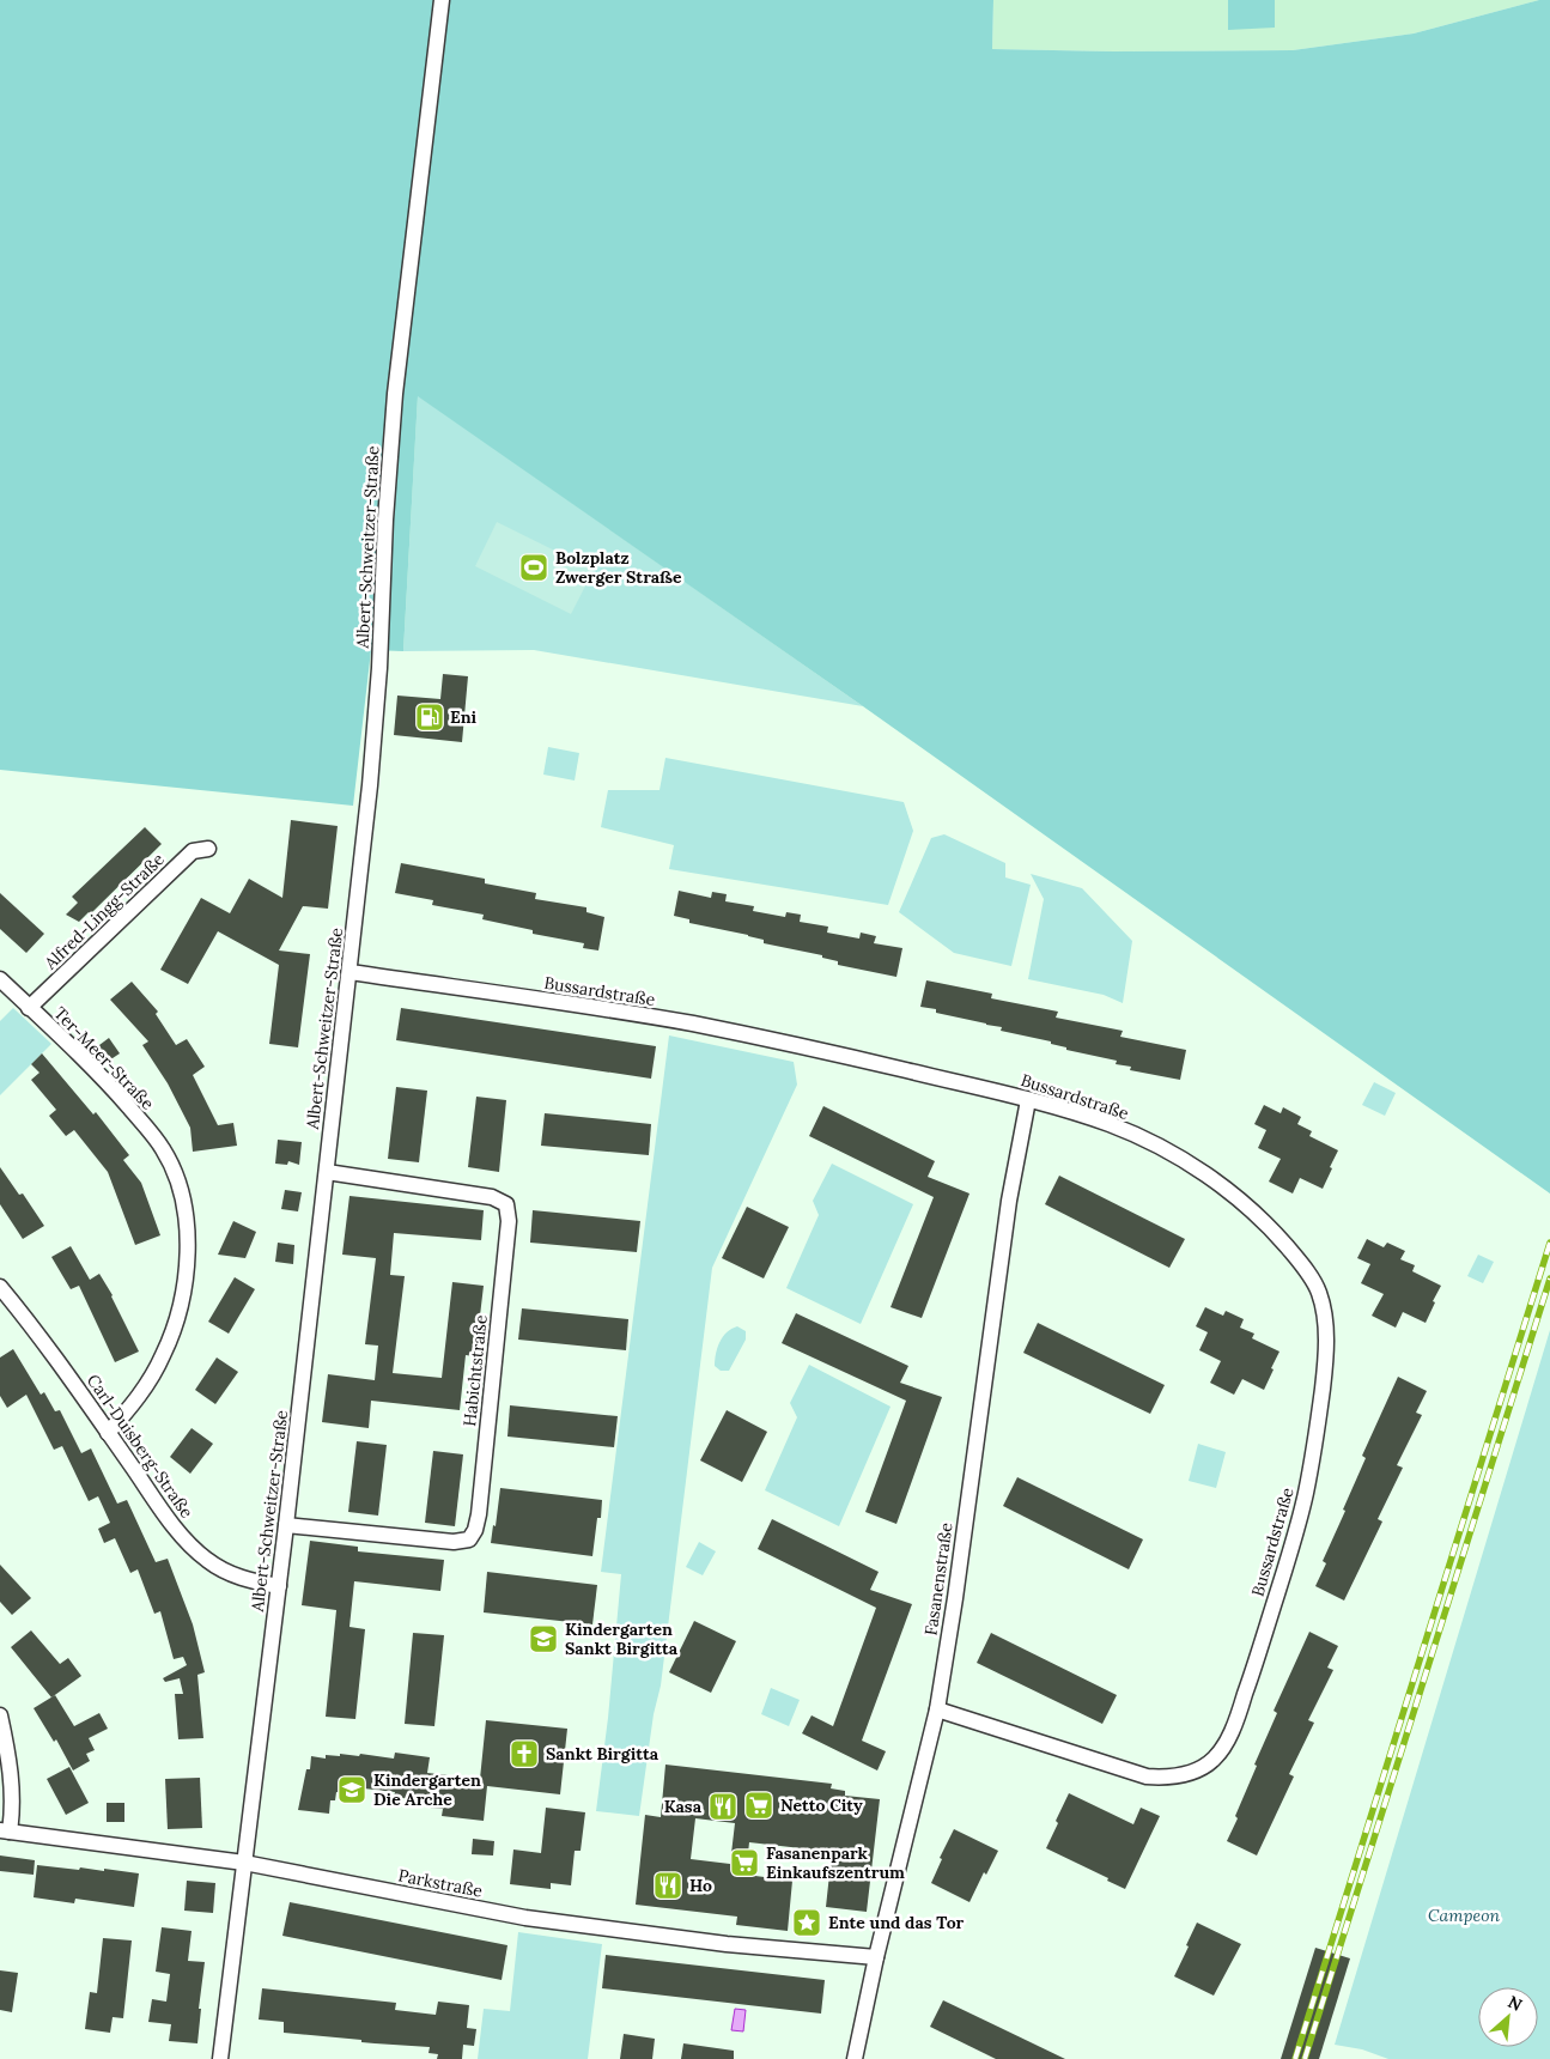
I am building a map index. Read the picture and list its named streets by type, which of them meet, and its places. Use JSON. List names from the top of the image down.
{
  "streets": {
    "street": [
      "Albert-Schweitzer-Straße",
      "Alfred-Lingg-Straße",
      "Bussardstraße",
      "Ter-Meer-Straße",
      "Habichtstraße",
      "Carl-Duisberg-Straße",
      "Fasanenstraße",
      "Parkstraße"
    ]
  },
  "crossings": [
    ["Albert-Schweitzer-Straße", "Bussardstraße"],
    ["Albert-Schweitzer-Straße", "Habichtstraße"],
    ["Albert-Schweitzer-Straße", "Carl-Duisberg-Straße"],
    ["Albert-Schweitzer-Straße", "Parkstraße"],
    ["Alfred-Lingg-Straße", "Ter-Meer-Straße"],
    ["Bussardstraße", "Fasanenstraße"],
    ["Ter-Meer-Straße", "Carl-Duisberg-Straße"],
    ["Fasanenstraße", "Parkstraße"]
  ],
  "parks": ["Campeon"],
  "places": {
    "sports": ["Bolzplatz Zwerger Straße"],
    "fuel station": ["Eni"],
    "school or university": ["Kindergarten Sankt Birgitta", "Kindergarten Die Arche"],
    "church": ["Sankt Birgitta"],
    "supermarket": ["Netto City", "Fasanenpark Einkaufszentrum"],
    "restaurant": ["Kasa", "Ho"],
    "place": ["Ente und das Tor"]
  },
  "north": "top right"
}
